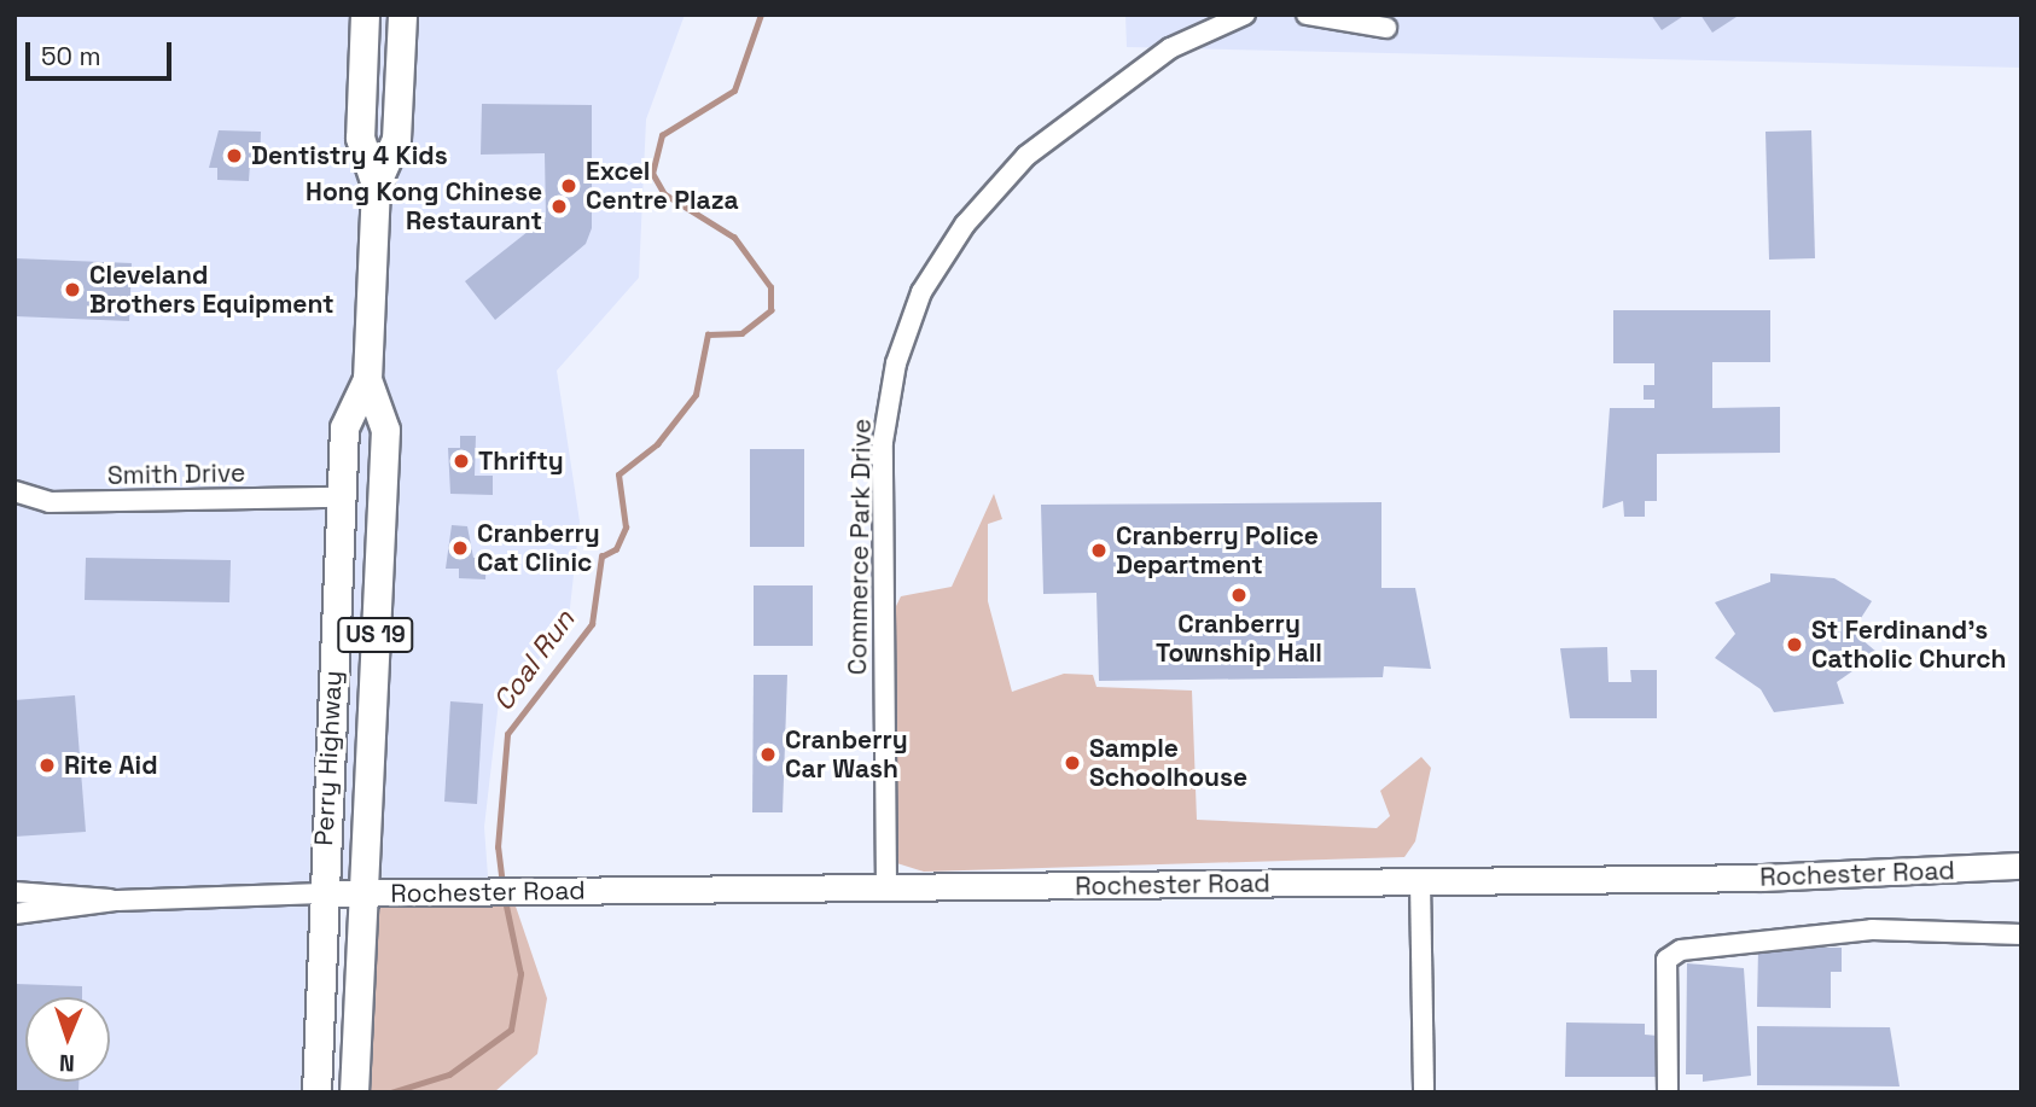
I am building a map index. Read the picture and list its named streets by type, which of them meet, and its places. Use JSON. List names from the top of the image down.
{
  "streets": {
    "main road": ["US 19", "Perry Highway"],
    "street": ["Smith Drive", "Commerce Park Drive", "Rochester Road"]
  },
  "crossings": [
    ["Smith Drive", "Perry Highway"],
    ["Commerce Park Drive", "Rochester Road"],
    ["Perry Highway", "Rochester Road"]
  ],
  "water": ["Coal Run"],
  "places": [
    "Dentistry 4 Kids",
    "Excel Centre Plaza",
    "Hong Kong Chinese Restaurant",
    "Cleveland Brothers Equipment",
    "Thrifty",
    "Cranberry Cat Clinic",
    "Cranberry Police Department",
    "Cranberry Township Hall",
    "St Ferdinand's Catholic Church",
    "Cranberry Car Wash",
    "Sample Schoolhouse",
    "Rite Aid"
  ],
  "scale_bar": "50 m",
  "north": "bottom"
}
